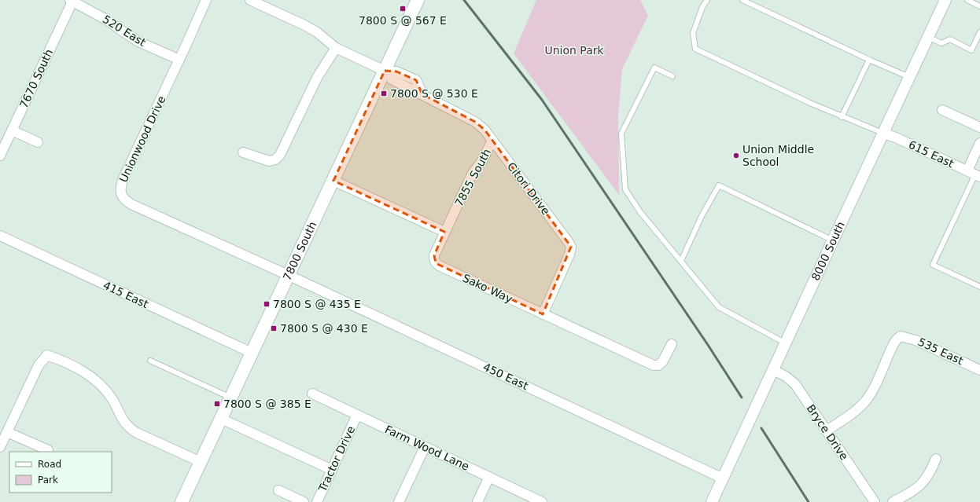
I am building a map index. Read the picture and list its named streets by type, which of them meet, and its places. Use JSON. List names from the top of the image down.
{
  "streets": {
    "main road": ["7800 South"],
    "street": [
      "520 East",
      "7670 South",
      "Unionwood Drive",
      "615 East",
      "7855 South",
      "Citori Drive",
      "8000 South",
      "Sako Way",
      "415 East",
      "535 East",
      "450 East",
      "Bryce Drive",
      "Farm Wood Lane",
      "Tractor Drive"
    ]
  },
  "crossings": [
    ["520 East", "7670 South"],
    ["520 East", "Unionwood Drive"],
    ["Unionwood Drive", "7800 South"],
    ["Unionwood Drive", "450 East"],
    ["615 East", "8000 South"],
    ["7855 South", "Citori Drive"],
    ["7855 South", "Sako Way"],
    ["Citori Drive", "7800 South"],
    ["Citori Drive", "Sako Way"],
    ["8000 South", "450 East"],
    ["8000 South", "Bryce Drive"],
    ["7800 South", "415 East"],
    ["7800 South", "450 East"],
    ["535 East", "Bryce Drive"],
    ["Farm Wood Lane", "Tractor Drive"]
  ],
  "parks": ["Union Park"],
  "places": {
    "transit": [
      "7800 S @ 567 E",
      "7800 S @ 530 E",
      "7800 S @ 435 E",
      "7800 S @ 430 E",
      "7800 S @ 385 E"
    ],
    "other": ["Union Middle School"]
  },
  "legend": ["Road", "Park"]
}
